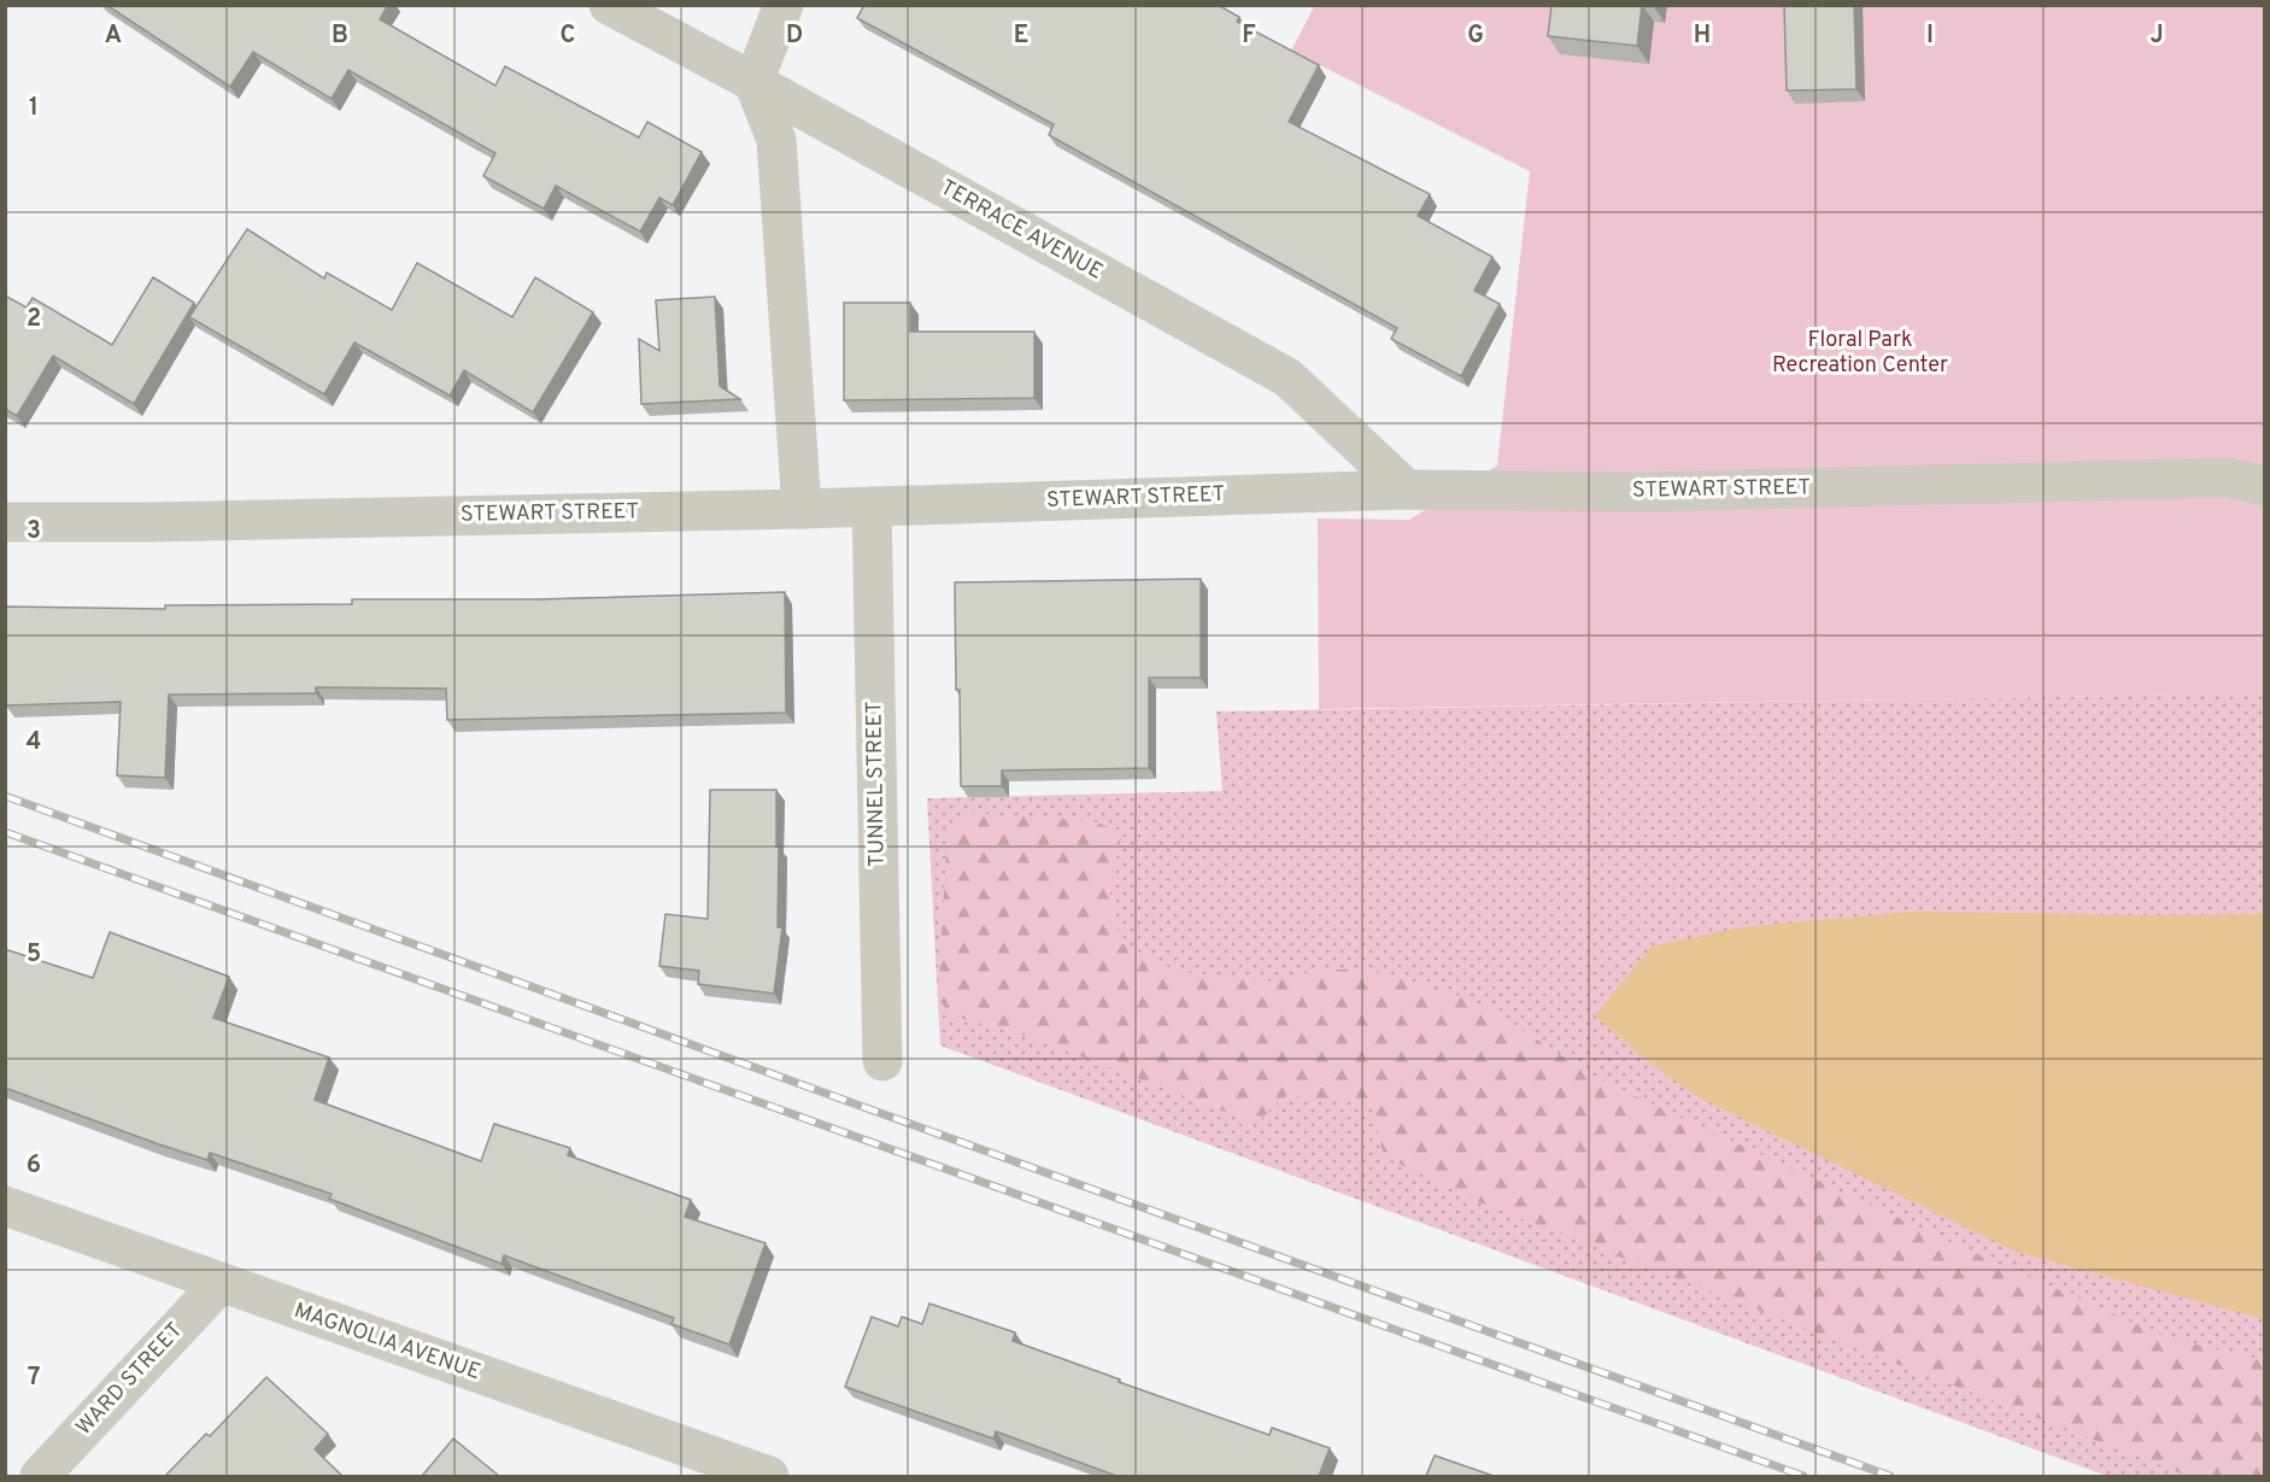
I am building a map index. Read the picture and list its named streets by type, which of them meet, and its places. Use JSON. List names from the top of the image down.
{
  "streets": {
    "street": [
      "TERRACE AVENUE",
      "STEWART STREET",
      "TUNNEL STREET",
      "MAGNOLIA AVENUE",
      "WARD STREET"
    ]
  },
  "crossings": [
    ["TERRACE AVENUE", "STEWART STREET"],
    ["STEWART STREET", "TUNNEL STREET"],
    ["MAGNOLIA AVENUE", "WARD STREET"]
  ],
  "parks": ["Floral Park Recreation Center"],
  "grid": {
    "columns": [
      "A",
      "B",
      "C",
      "D",
      "E",
      "F",
      "G",
      "H",
      "I",
      "J"
    ],
    "rows": [
      "1",
      "2",
      "3",
      "4",
      "5",
      "6",
      "7"
    ]
  }
}
